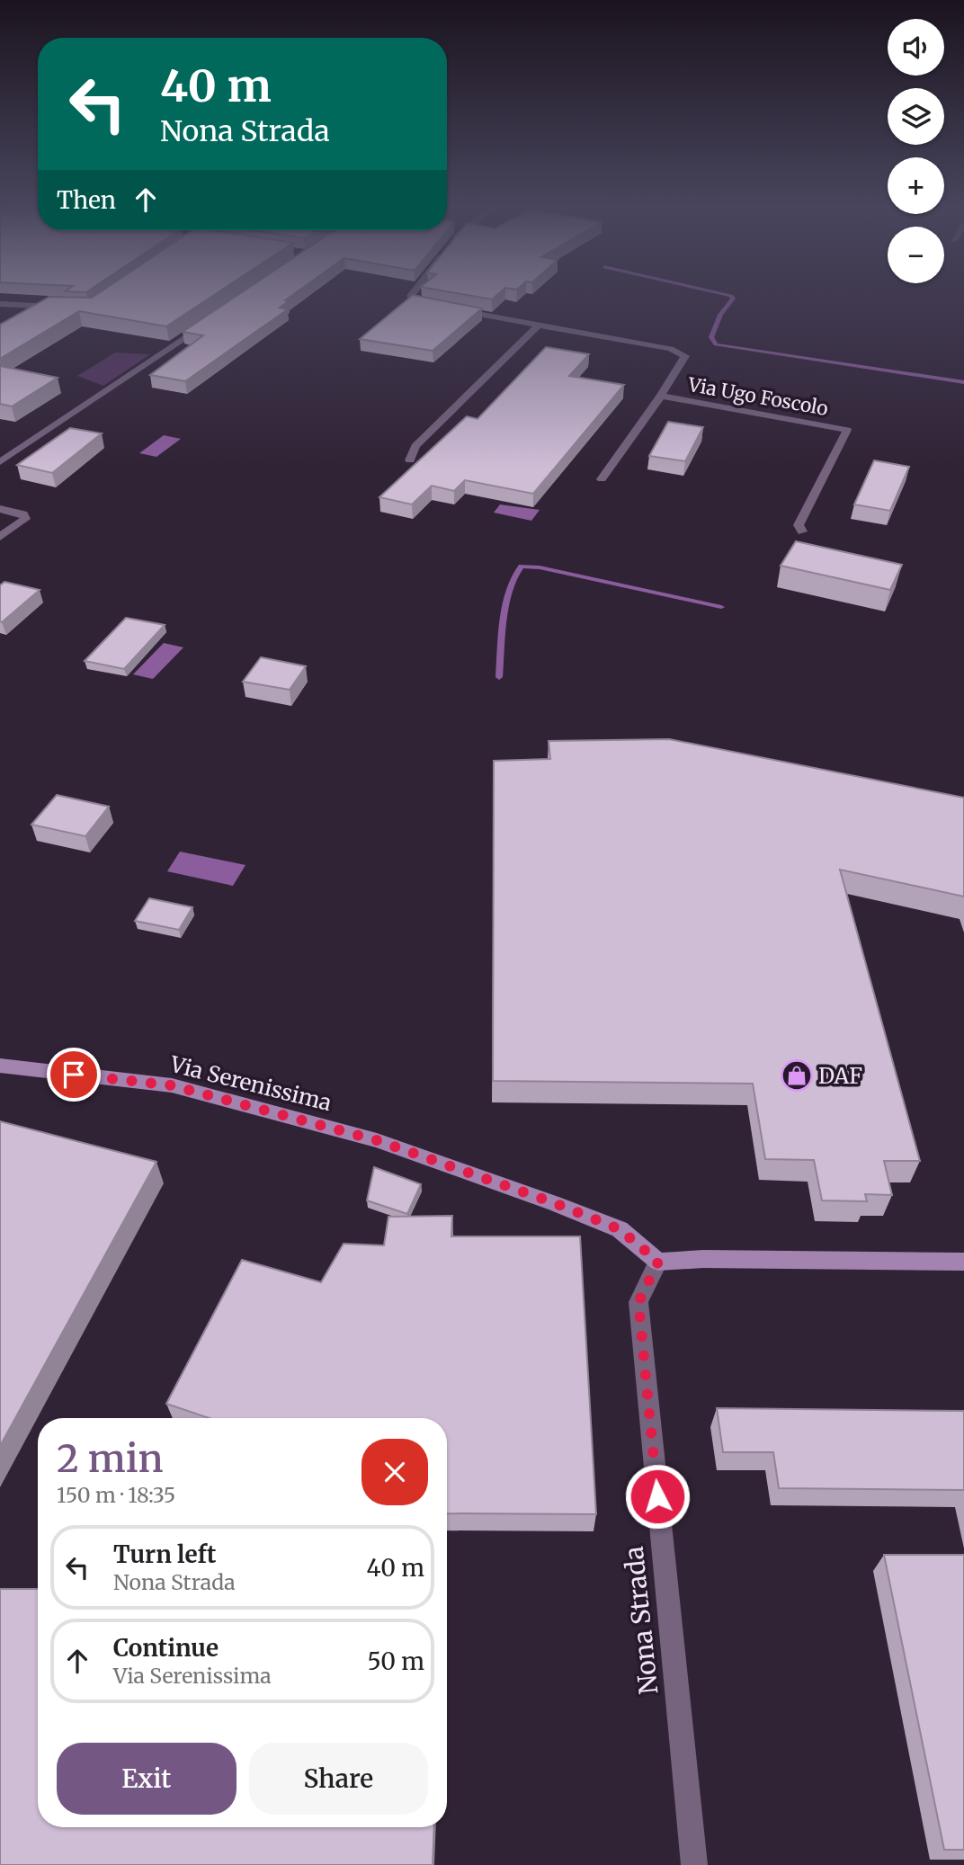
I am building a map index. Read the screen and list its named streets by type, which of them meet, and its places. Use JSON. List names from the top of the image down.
{
  "streets": {
    "street": ["Via Ugo Foscolo", "Via Serenissima", "Nona Strada"]
  },
  "crossings": [
    ["Via Serenissima", "Nona Strada"]
  ],
  "places": {
    "shop": ["DAF"]
  },
  "page": {
    "map_buttons": ["+", "−"],
    "turn": ["40 m", "Nona Strada"],
    "then": "Then",
    "heading": ["2 min", "150 m · 18:35"],
    "list": [
      {
        "name": "Turn left",
        "note": "Nona Strada",
        "value": "40 m"
      },
      {
        "name": "Continue",
        "note": "Via Serenissima",
        "value": "50 m"
      }
    ],
    "buttons": ["Exit", "Share"]
  }
}
